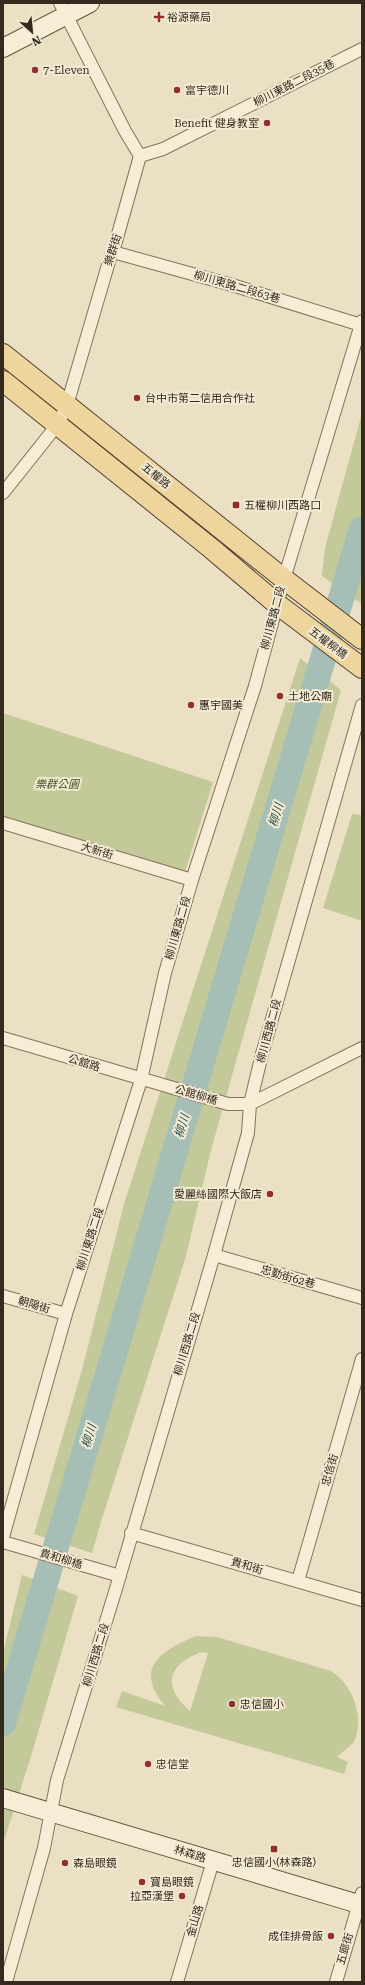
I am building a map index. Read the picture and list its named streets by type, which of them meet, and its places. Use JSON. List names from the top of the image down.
{
  "streets": {
    "main road": ["五權路", "五權柳橋", "林森路"],
    "street": [
      "柳川東路二段35巷",
      "樂群街",
      "柳川東路二段63巷",
      "柳川東路二段",
      "大新街",
      "柳川西路二段",
      "公舘路",
      "公館柳橋",
      "忠勤街62巷",
      "朝陽街",
      "忠信街",
      "貴和柳橋",
      "貴和街",
      "金山路",
      "五廊街"
    ]
  },
  "crossings": [
    ["柳川東路二段35巷", "樂群街"],
    ["樂群街", "柳川東路二段63巷"],
    ["樂群街", "五權路"],
    ["柳川東路二段63巷", "柳川東路二段"],
    ["五權路", "柳川東路二段"],
    ["五權路", "五權柳橋"],
    ["柳川東路二段", "大新街"],
    ["柳川東路二段", "公舘路"],
    ["柳川東路二段", "朝陽街"],
    ["柳川西路二段", "公館柳橋"],
    ["柳川西路二段", "忠勤街62巷"],
    ["柳川西路二段", "貴和柳橋"],
    ["柳川西路二段", "貴和街"],
    ["柳川西路二段", "林森路"],
    ["公舘路", "公館柳橋"],
    ["忠信街", "貴和街"],
    ["林森路", "金山路"],
    ["林森路", "五廊街"]
  ],
  "water": ["柳川"],
  "parks": ["樂群公園"],
  "places": {
    "health": ["裕源藥局"],
    "other": [
      "7-Eleven",
      "富宇德川",
      "Benefit 健身教室",
      "台中市第二信用合作社",
      "土地公廟",
      "惠宇國美",
      "愛麗絲國際大飯店",
      "忠信國小",
      "忠信堂",
      "森島眼鏡",
      "寶島眼鏡",
      "拉亞漢堡",
      "成佳排骨飯"
    ],
    "transit": ["五權柳川西路口", "忠信國小(林森路)"]
  },
  "north": "bottom right"
}
